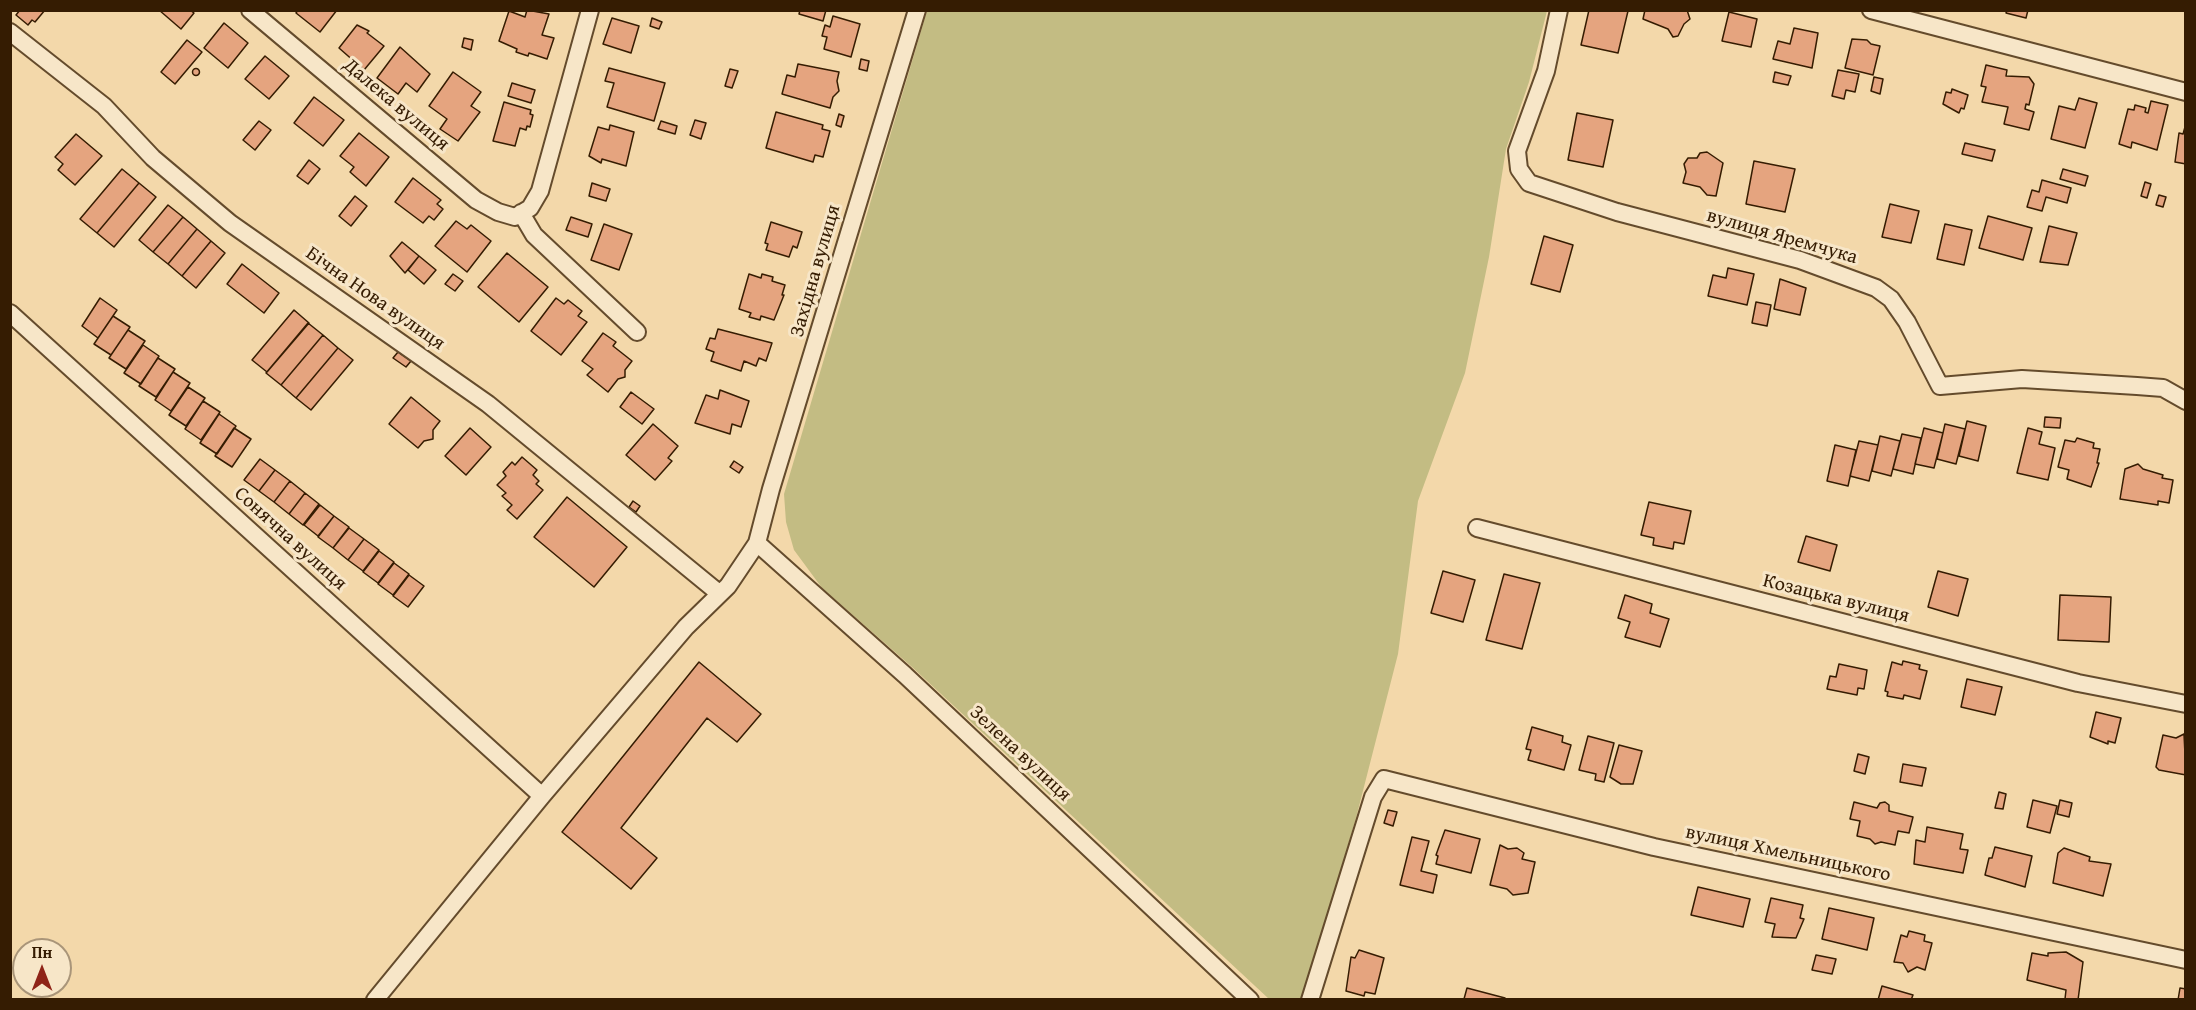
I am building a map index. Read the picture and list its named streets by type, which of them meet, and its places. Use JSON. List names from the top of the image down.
{
  "streets": {
    "street": [
      "Далека вулиця",
      "вулиця Яремчука",
      "Західна вулиця",
      "Бічна Нова вулиця",
      "Сонячна вулиця",
      "Козацька вулиця",
      "Зелена вулиця",
      "вулиця Хмельницького"
    ]
  },
  "crossings": [
    ["Західна вулиця", "Зелена вулиця"]
  ],
  "north": "top"
}
